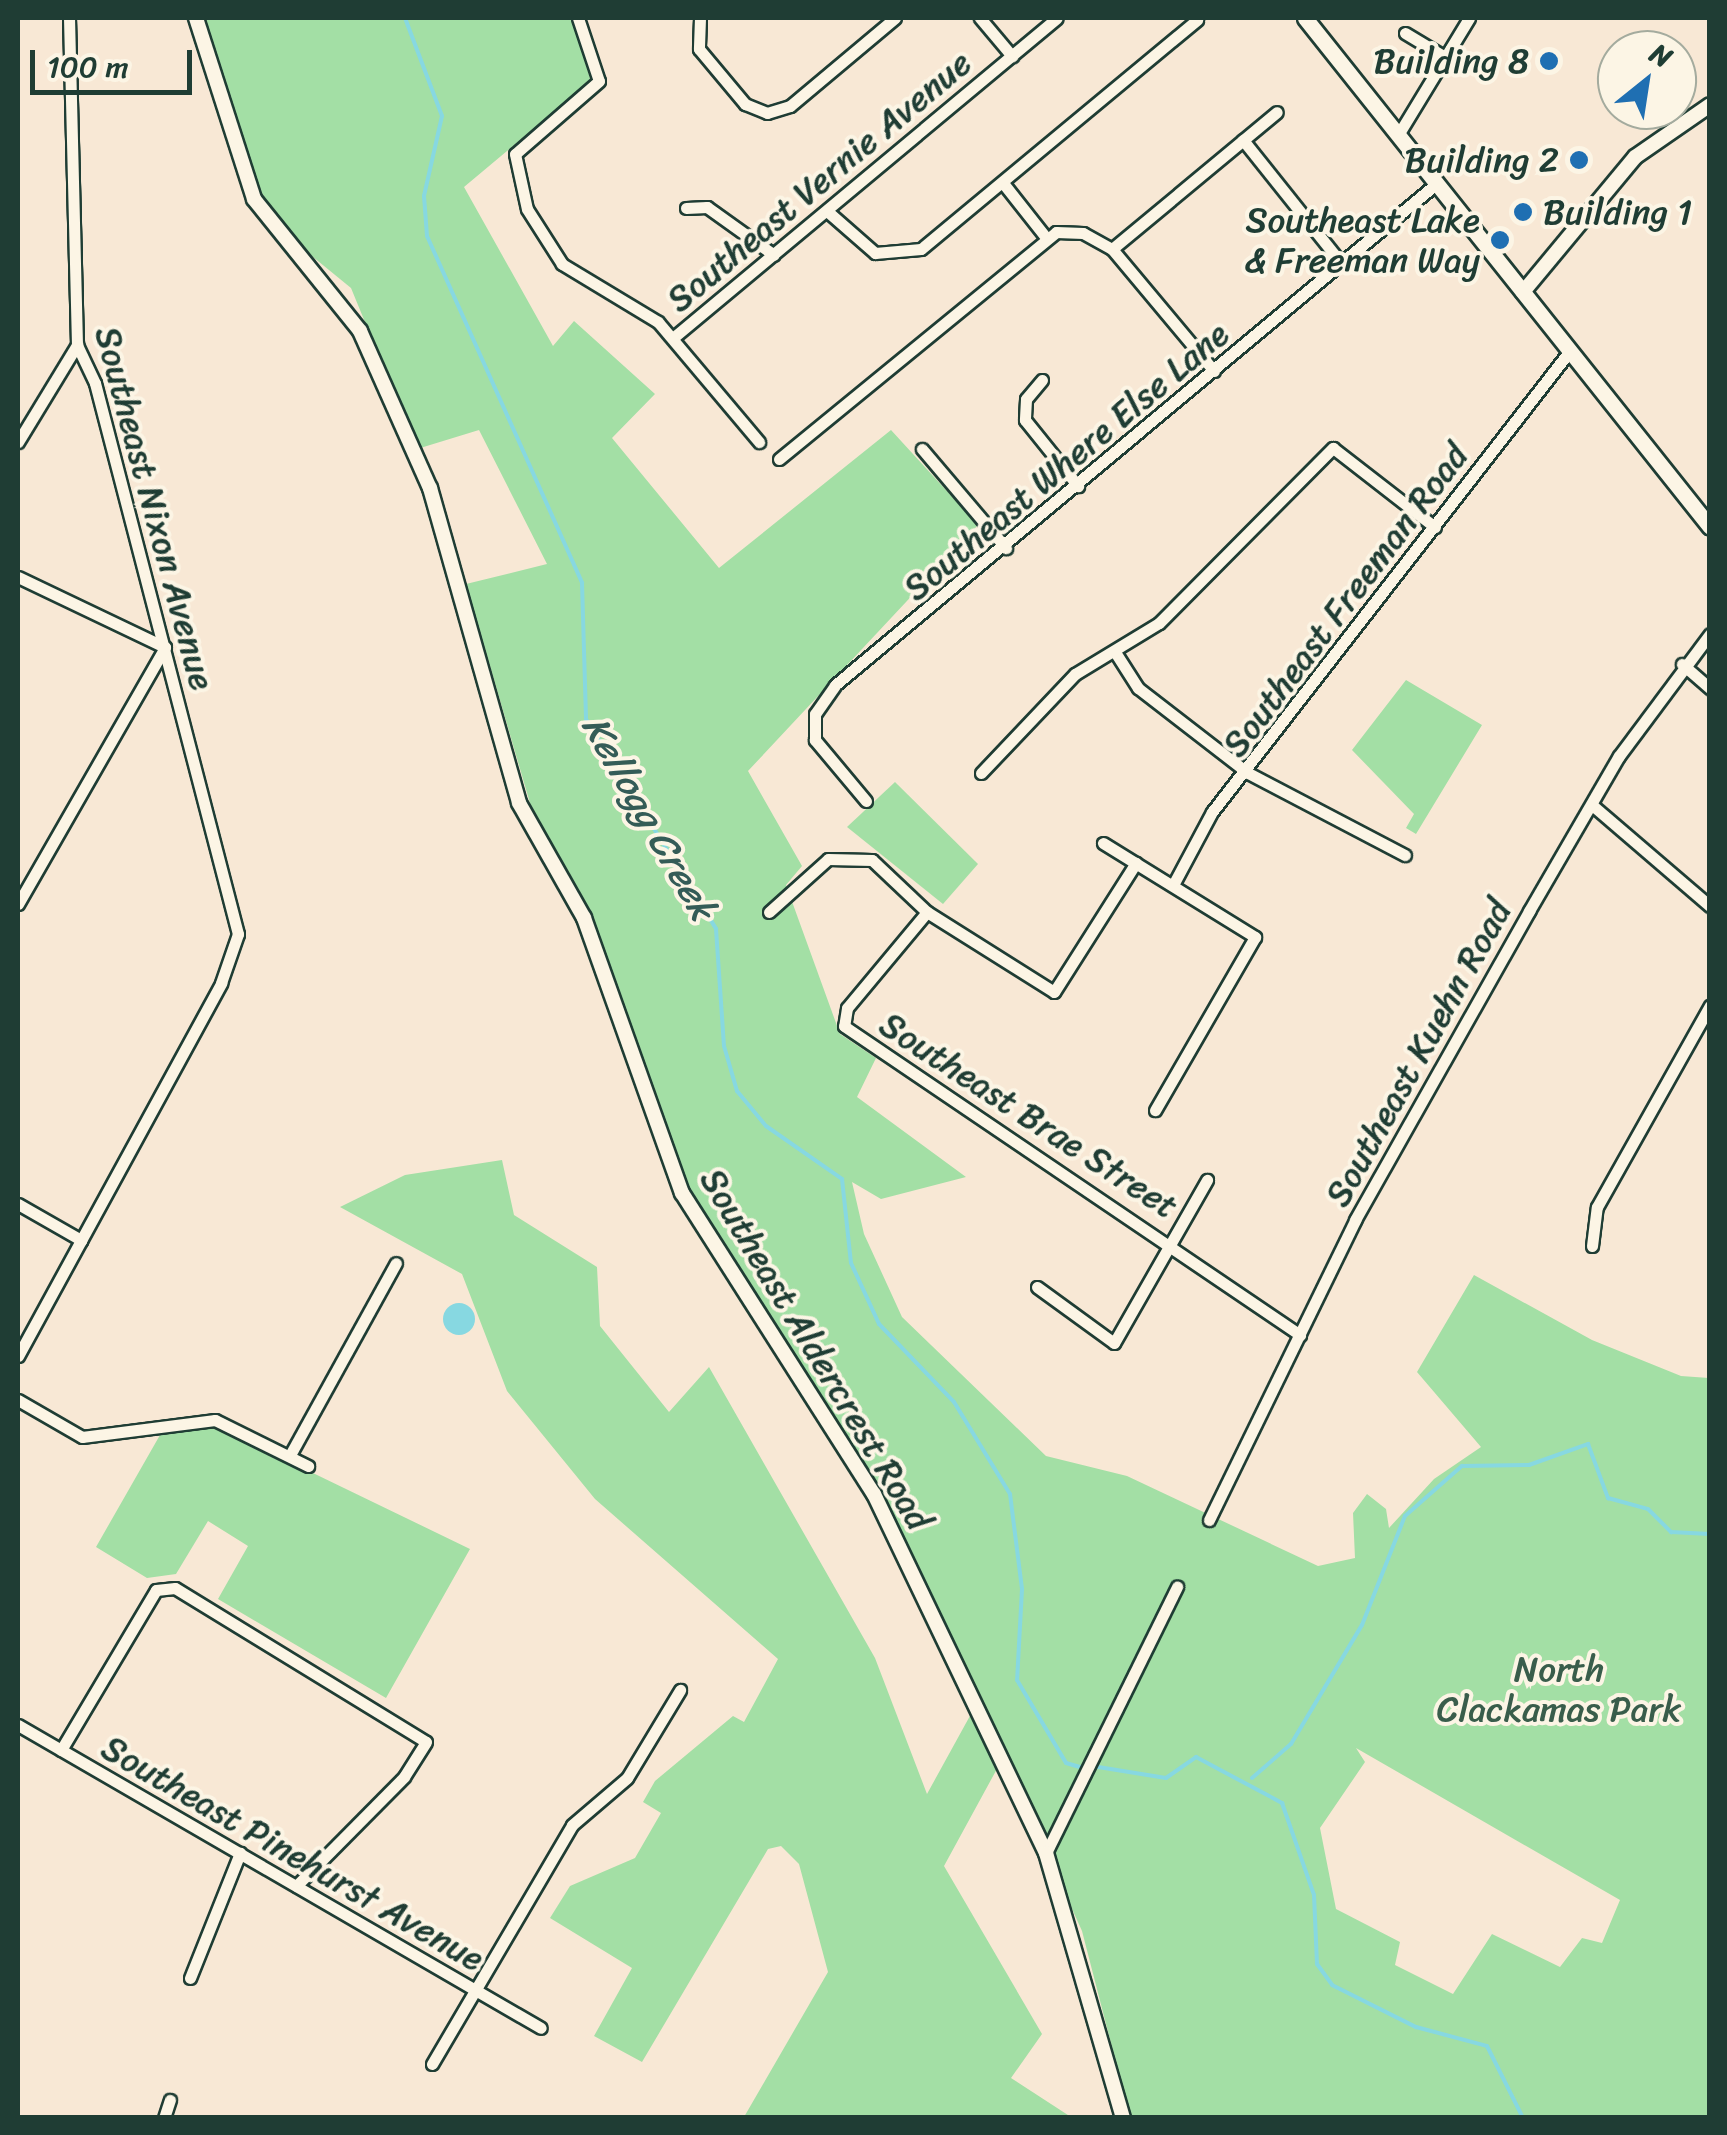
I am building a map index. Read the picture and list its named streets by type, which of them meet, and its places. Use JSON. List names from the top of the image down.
{
  "streets": {
    "street": [
      "Southeast Vernie Avenue",
      "Southeast Where Else Lane",
      "Southeast Nixon Avenue",
      "Southeast Freeman Road",
      "Southeast Kuehn Road",
      "Southeast Brae Street",
      "Southeast Aldercrest Road",
      "Southeast Pinehurst Avenue"
    ]
  },
  "crossings": [
    ["Southeast Kuehn Road", "Southeast Brae Street"]
  ],
  "water": ["Kellogg Creek"],
  "parks": ["North Clackamas Park"],
  "places": [
    "Building 8",
    "Building 2",
    "Building 1",
    "Southeast Lake & Freeman Way"
  ],
  "scale_bar": "100 m",
  "north": "top right"
}
